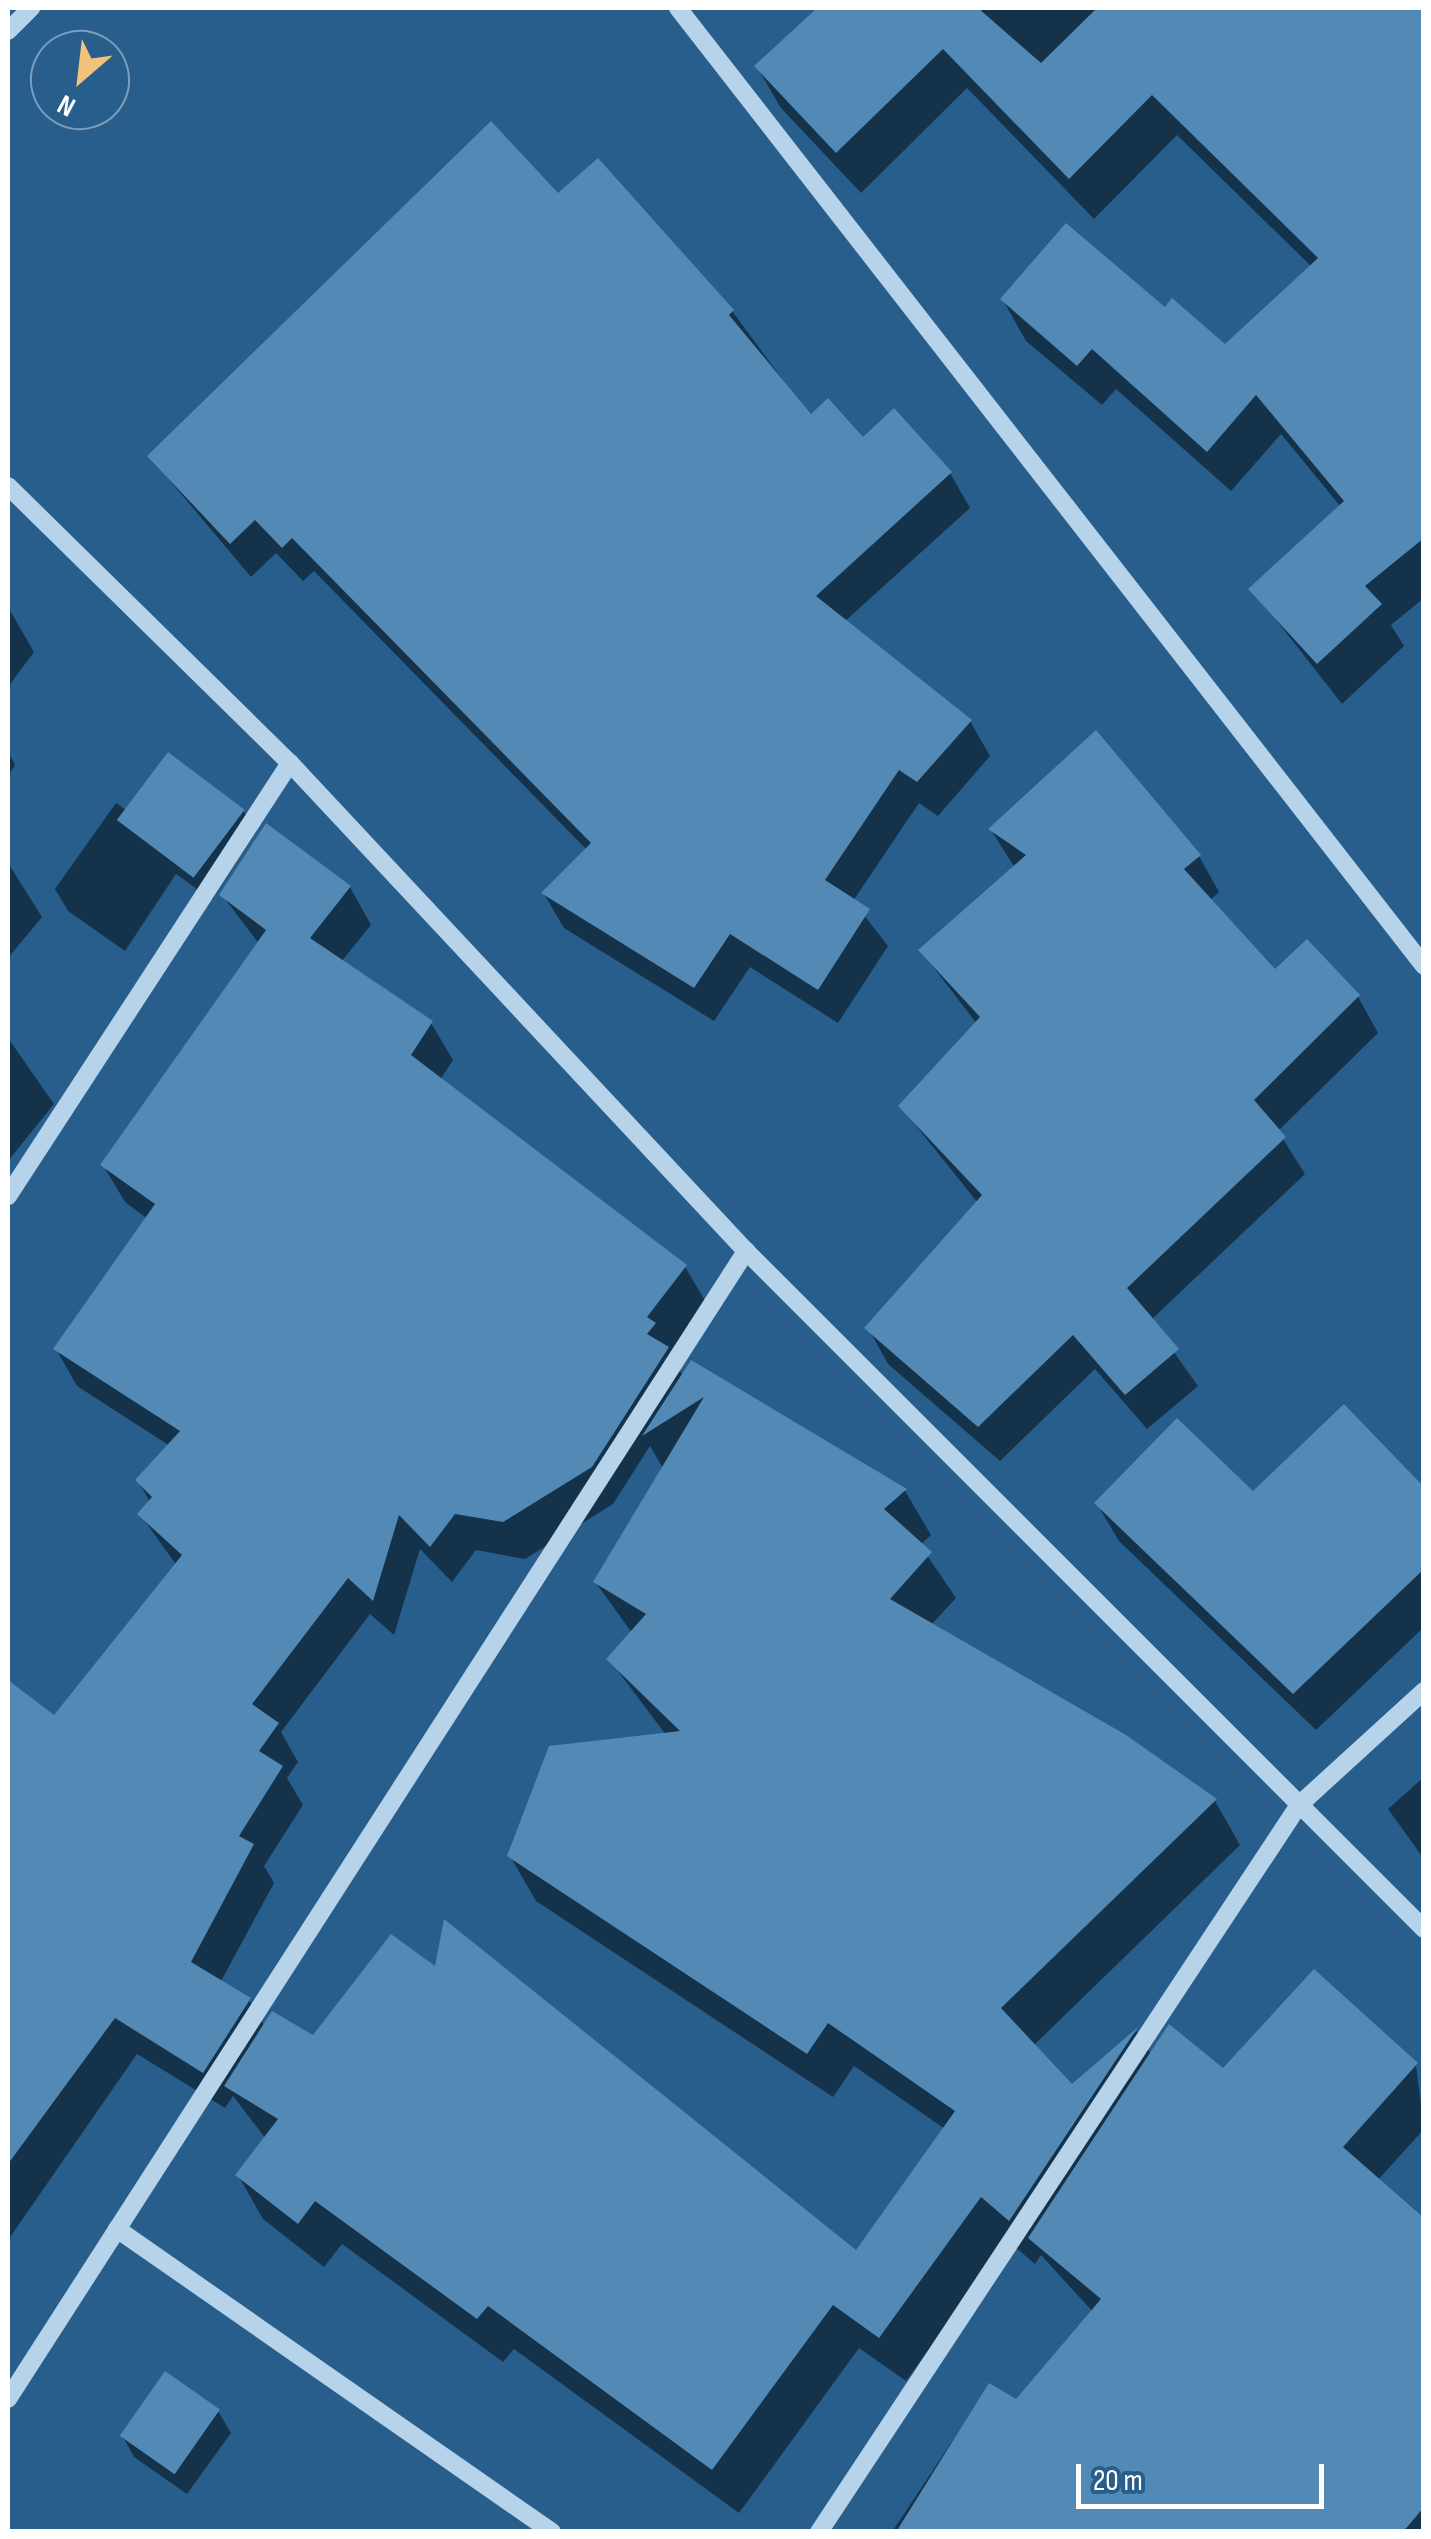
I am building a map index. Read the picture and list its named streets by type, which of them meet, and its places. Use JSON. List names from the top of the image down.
{
  "scale_bar": "20 m",
  "north": "bottom left"
}
